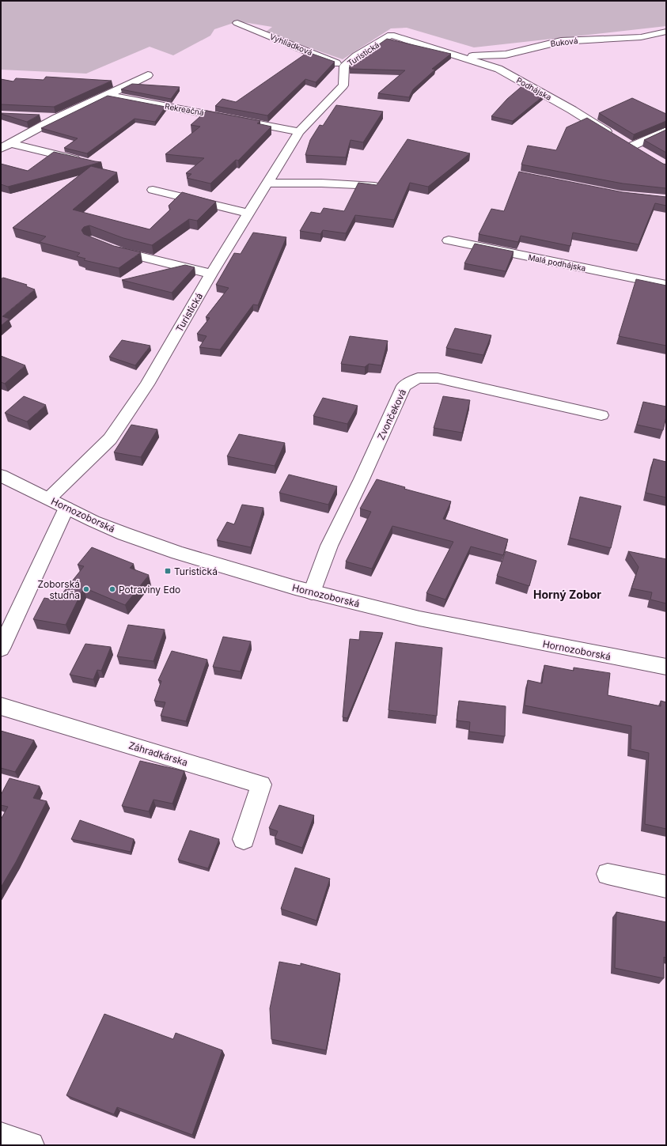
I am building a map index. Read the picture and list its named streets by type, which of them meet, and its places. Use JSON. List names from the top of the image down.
{
  "streets": {
    "street": [
      "Buková",
      "Vyhliadková",
      "Turistická",
      "Podhájska",
      "Rekreačná",
      "Malá podhájska",
      "Zvončeková",
      "Hornozoborská",
      "Záhradkárska"
    ]
  },
  "crossings": [
    ["Buková", "Podhájska"],
    ["Vyhliadková", "Turistická"],
    ["Turistická", "Podhájska"],
    ["Turistická", "Rekreačná"],
    ["Turistická", "Hornozoborská"],
    ["Zvončeková", "Hornozoborská"]
  ],
  "districts": ["Horný Zobor"],
  "places": {
    "transit": ["Turistická"],
    "other": ["Zoborská studňa", "Potraviny Edo"]
  }
}
